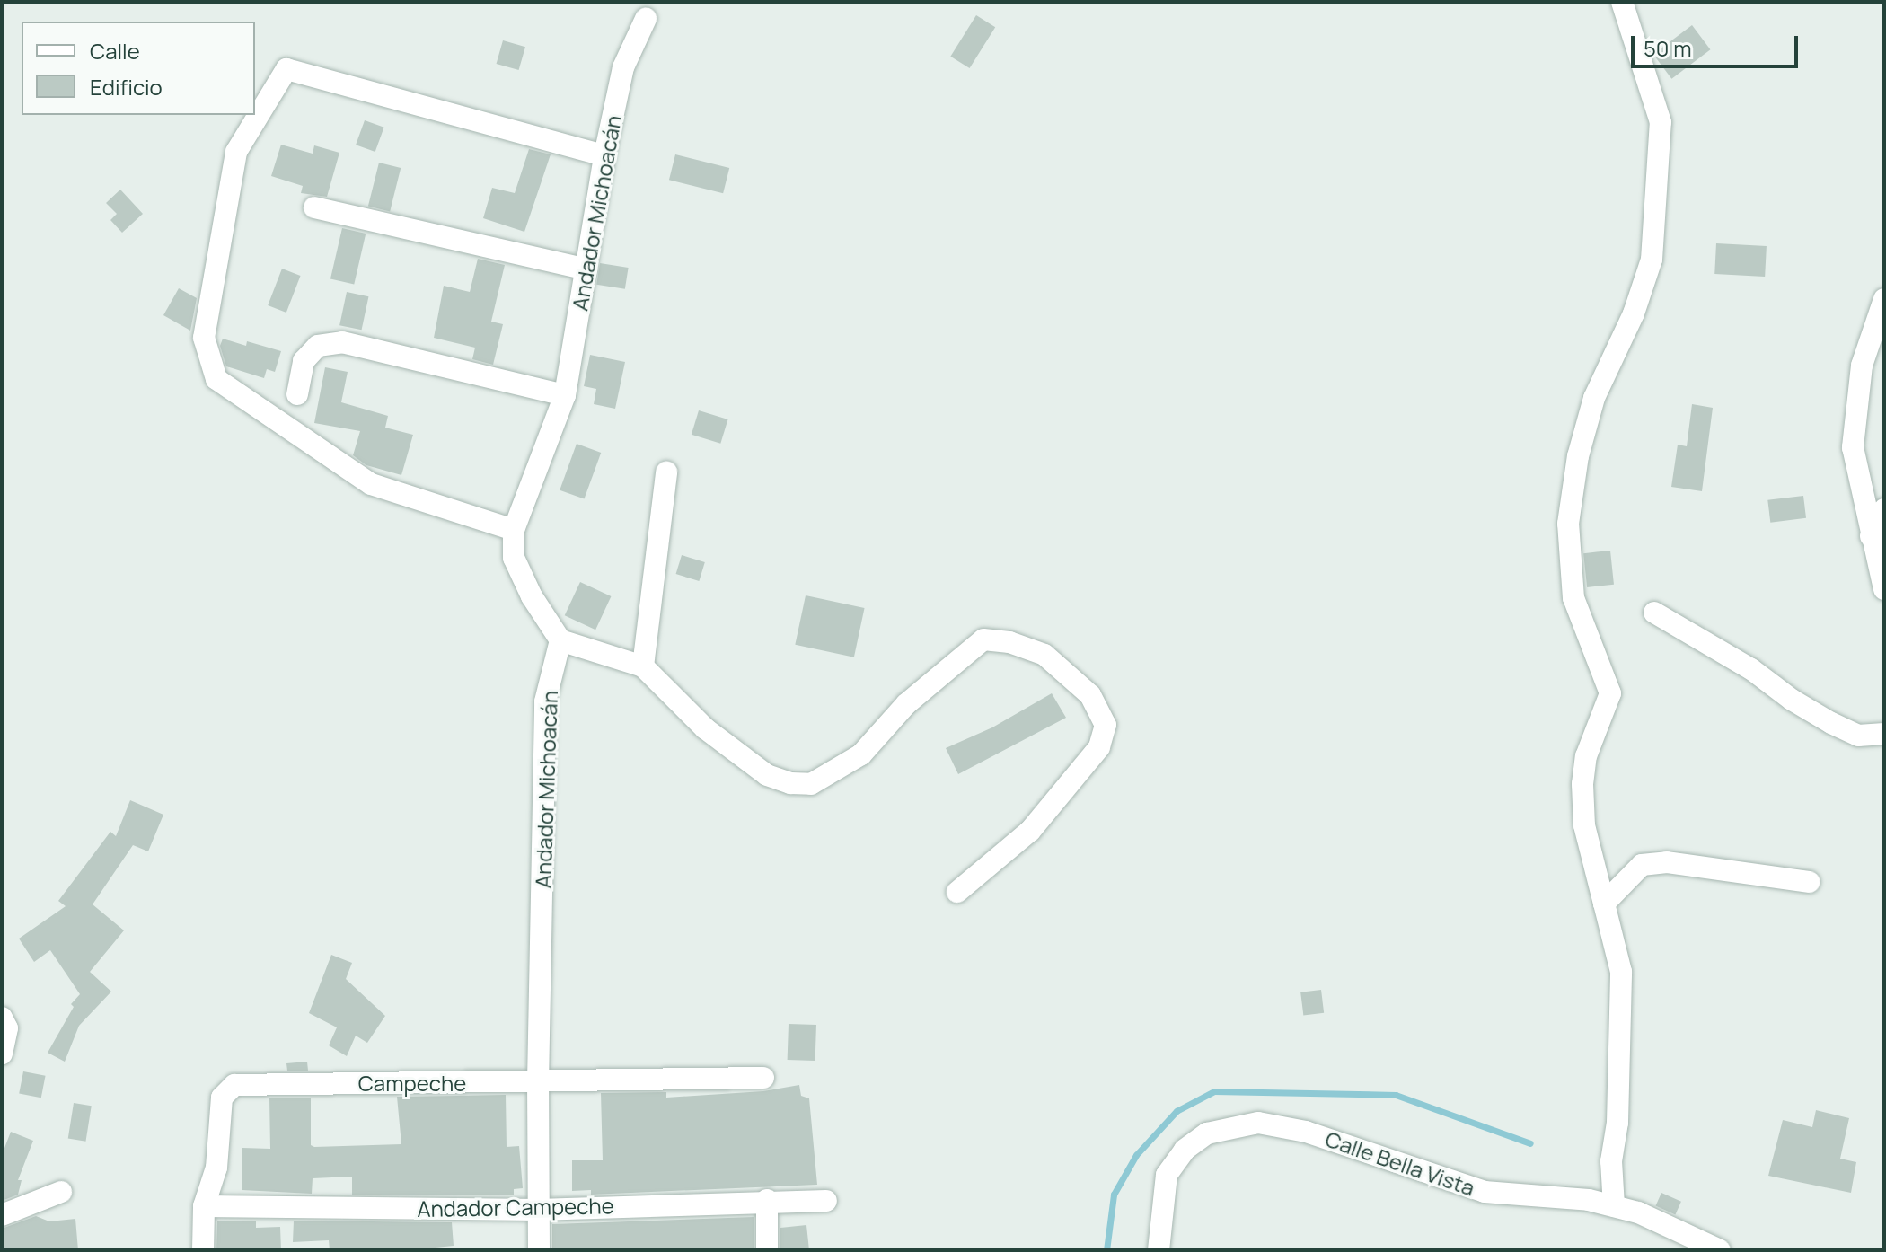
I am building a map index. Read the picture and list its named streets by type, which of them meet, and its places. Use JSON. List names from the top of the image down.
{
  "streets": {
    "street": [
      "Andador Michoacán",
      "Campeche",
      "Calle Bella Vista",
      "Andador Campeche"
    ]
  },
  "crossings": [
    ["Andador Michoacán", "Campeche"],
    ["Andador Michoacán", "Andador Campeche"],
    ["Campeche", "Andador Campeche"]
  ],
  "legend": ["Calle", "Edificio"],
  "scale_bar": "50 m"
}
